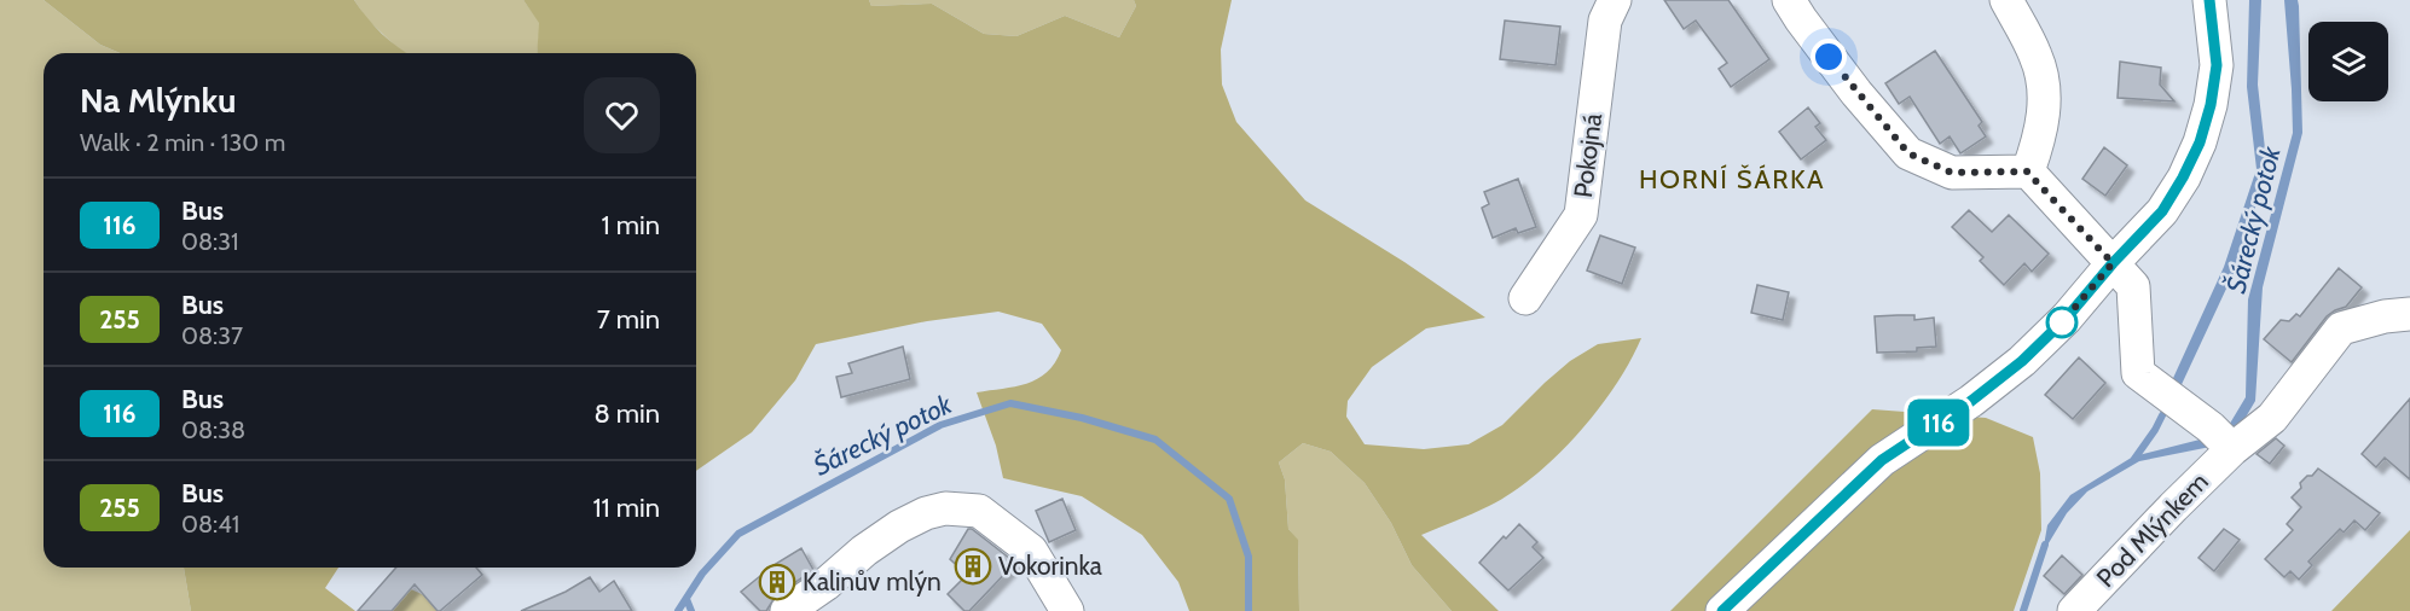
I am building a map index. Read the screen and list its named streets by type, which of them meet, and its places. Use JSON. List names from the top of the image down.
{
  "streets": {
    "street": ["Pokojná", "Pod Mlýnkem"]
  },
  "districts": ["HORNÍ ŠÁRKA"],
  "water": ["Šárecký potok"],
  "places": {
    "building": ["Vokorinka", "Kalinův mlýn"]
  },
  "lines": ["bus line 116"],
  "page": {
    "on_map": "116",
    "heading": ["Na Mlýnku", "Walk · 2 min · 130 m"],
    "list": [
      {
        "mark": "116",
        "name": "Bus",
        "note": "08:31",
        "value": "1 min"
      },
      {
        "mark": "255",
        "name": "Bus",
        "note": "08:37",
        "value": "7 min"
      },
      {
        "mark": "116",
        "name": "Bus",
        "note": "08:38",
        "value": "8 min"
      },
      {
        "mark": "255",
        "name": "Bus",
        "note": "08:41",
        "value": "11 min"
      }
    ]
  }
}
